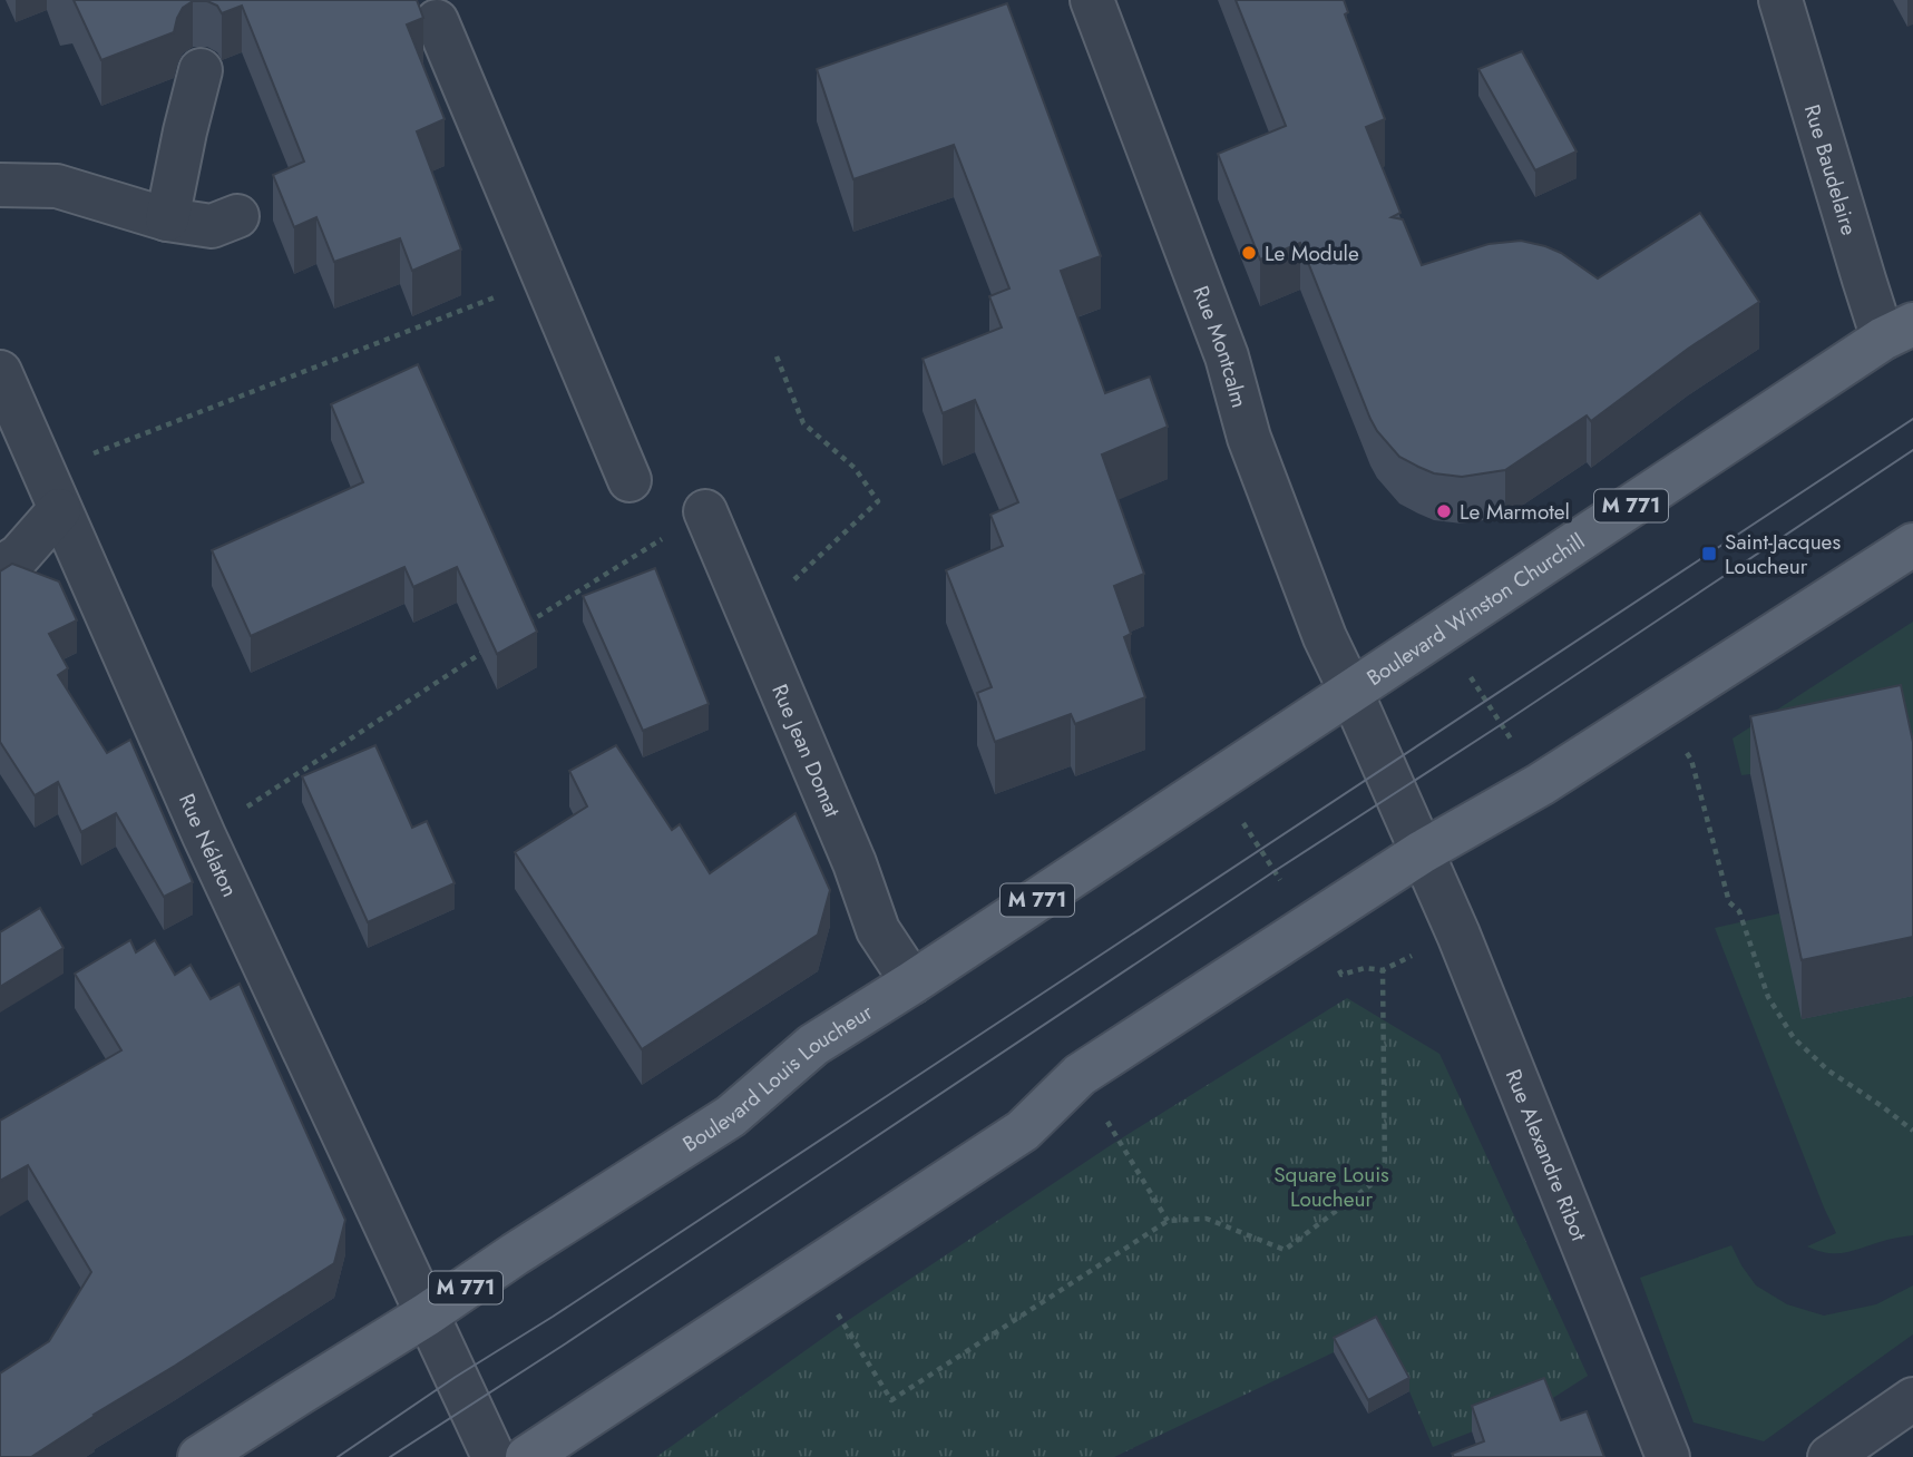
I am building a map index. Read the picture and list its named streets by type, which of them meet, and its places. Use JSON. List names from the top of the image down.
{
  "streets": {
    "main road": ["M 771", "Boulevard Winston Churchill", "Boulevard Louis Loucheur"],
    "street": [
      "Rue Baudelaire",
      "Rue Montcalm",
      "Rue Jean Domat",
      "Rue Nélaton",
      "Rue Alexandre Ribot"
    ]
  },
  "crossings": [
    ["Rue Baudelaire", "Boulevard Winston Churchill"],
    ["Rue Montcalm", "Boulevard Winston Churchill"],
    ["Rue Montcalm", "Boulevard Louis Loucheur"],
    ["Rue Montcalm", "Rue Alexandre Ribot"],
    ["Boulevard Winston Churchill", "Boulevard Louis Loucheur"],
    ["Rue Jean Domat", "Boulevard Louis Loucheur"],
    ["Rue Nélaton", "Boulevard Louis Loucheur"]
  ],
  "parks": ["Square Louis Loucheur"],
  "places": {
    "other": ["Le Module", "Le Marmotel"],
    "transit": ["Saint-Jacques Loucheur"]
  }
}
